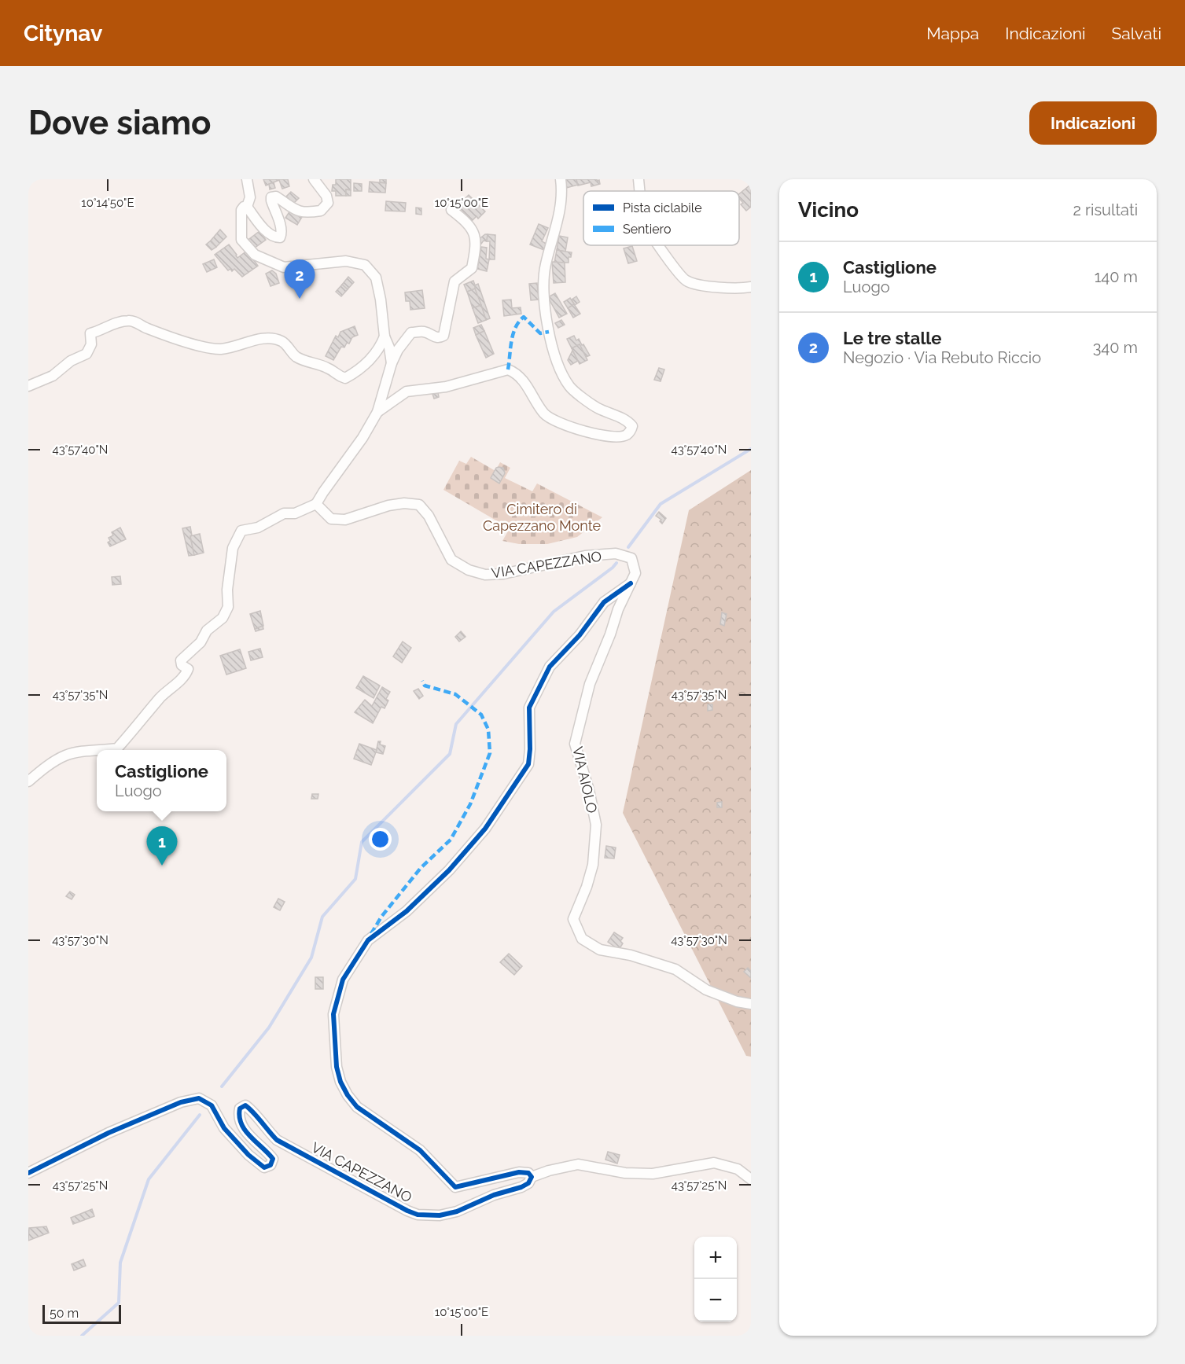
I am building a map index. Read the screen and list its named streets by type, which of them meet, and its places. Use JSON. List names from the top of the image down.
{
  "streets": {
    "street": ["VIA CAPEZZANO", "VIA AIOLO"]
  },
  "crossings": [
    ["VIA CAPEZZANO", "VIA AIOLO"]
  ],
  "parks": ["Cimitero di Capezzano Monte"],
  "legend": ["Pista ciclabile", "Sentiero"],
  "scale_bar": "50 m",
  "page": {
    "header": "Citynav",
    "nav": ["Mappa", "Indicazioni", "Salvati"],
    "buttons": "Indicazioni",
    "title": "Dove siamo",
    "heading": ["Vicino", "2 risultati"],
    "list": [
      {
        "mark": "1",
        "name": "Castiglione",
        "note": "Luogo",
        "value": "140 m"
      },
      {
        "mark": "2",
        "name": "Le tre stalle",
        "note": "Negozio · Via Rebuto Riccio",
        "value": "340 m"
      }
    ],
    "pins": ["2", "1"],
    "popup": ["Castiglione", "Luogo"],
    "map_buttons": ["+", "−"],
    "scale": "50 m"
  },
  "coordinates": [
    "10°14'50\"E",
    "10°15'00\"E",
    "43°57'40\"N",
    "43°57'35\"N",
    "43°57'30\"N",
    "43°57'25\"N"
  ]
}
